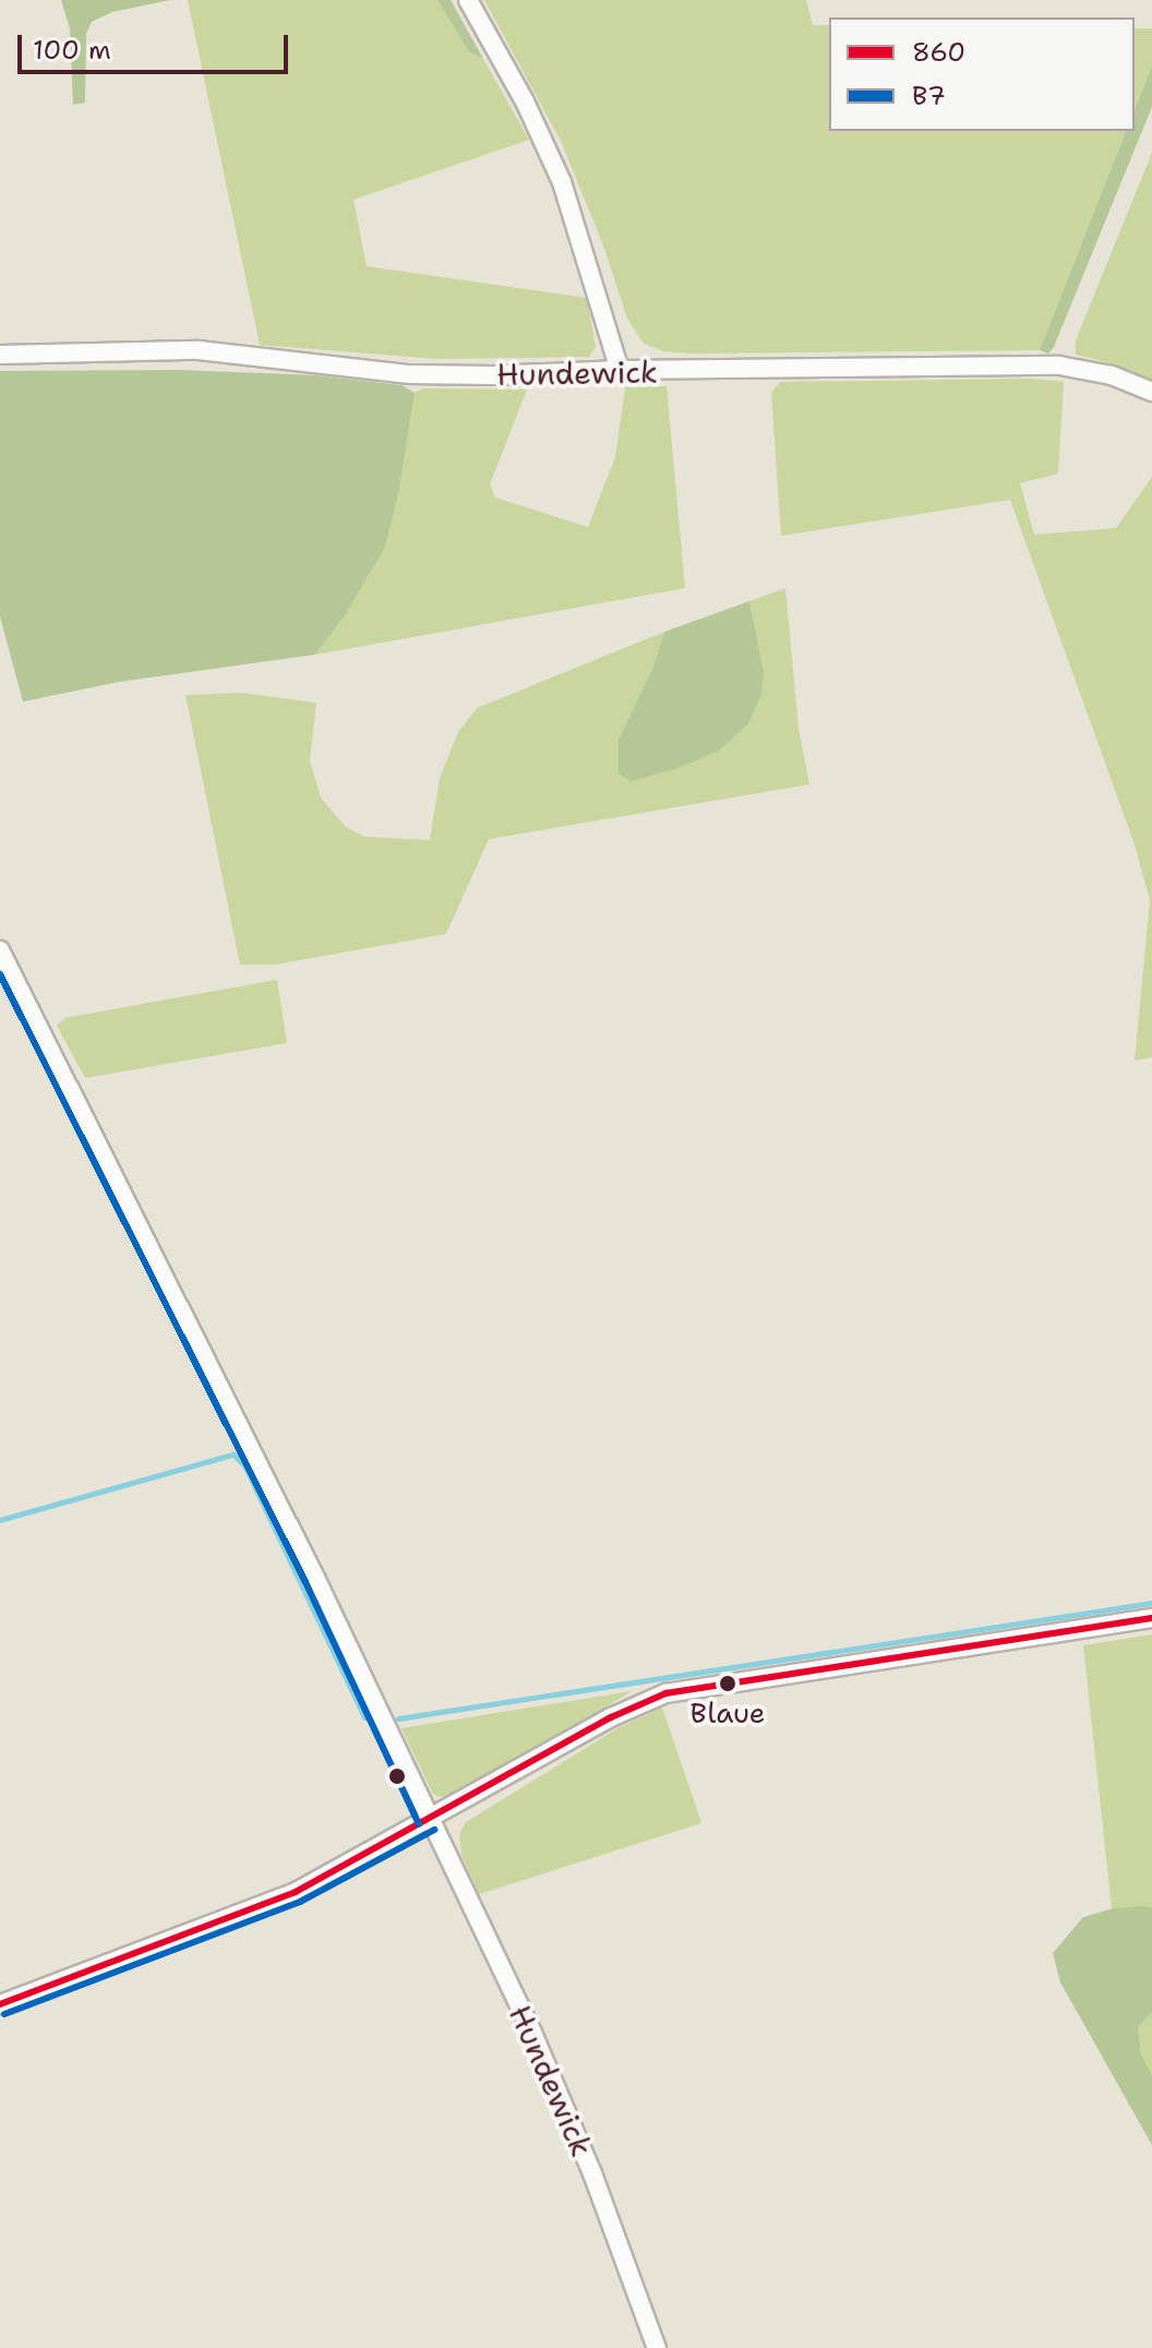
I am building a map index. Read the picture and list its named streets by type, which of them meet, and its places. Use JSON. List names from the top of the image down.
{
  "streets": {
    "street": ["Hundewick"]
  },
  "places": ["Blaue"],
  "lines": ["transit line B7", "transit line 860"],
  "legend": ["860", "B7"],
  "scale_bar": "100 m"
}
